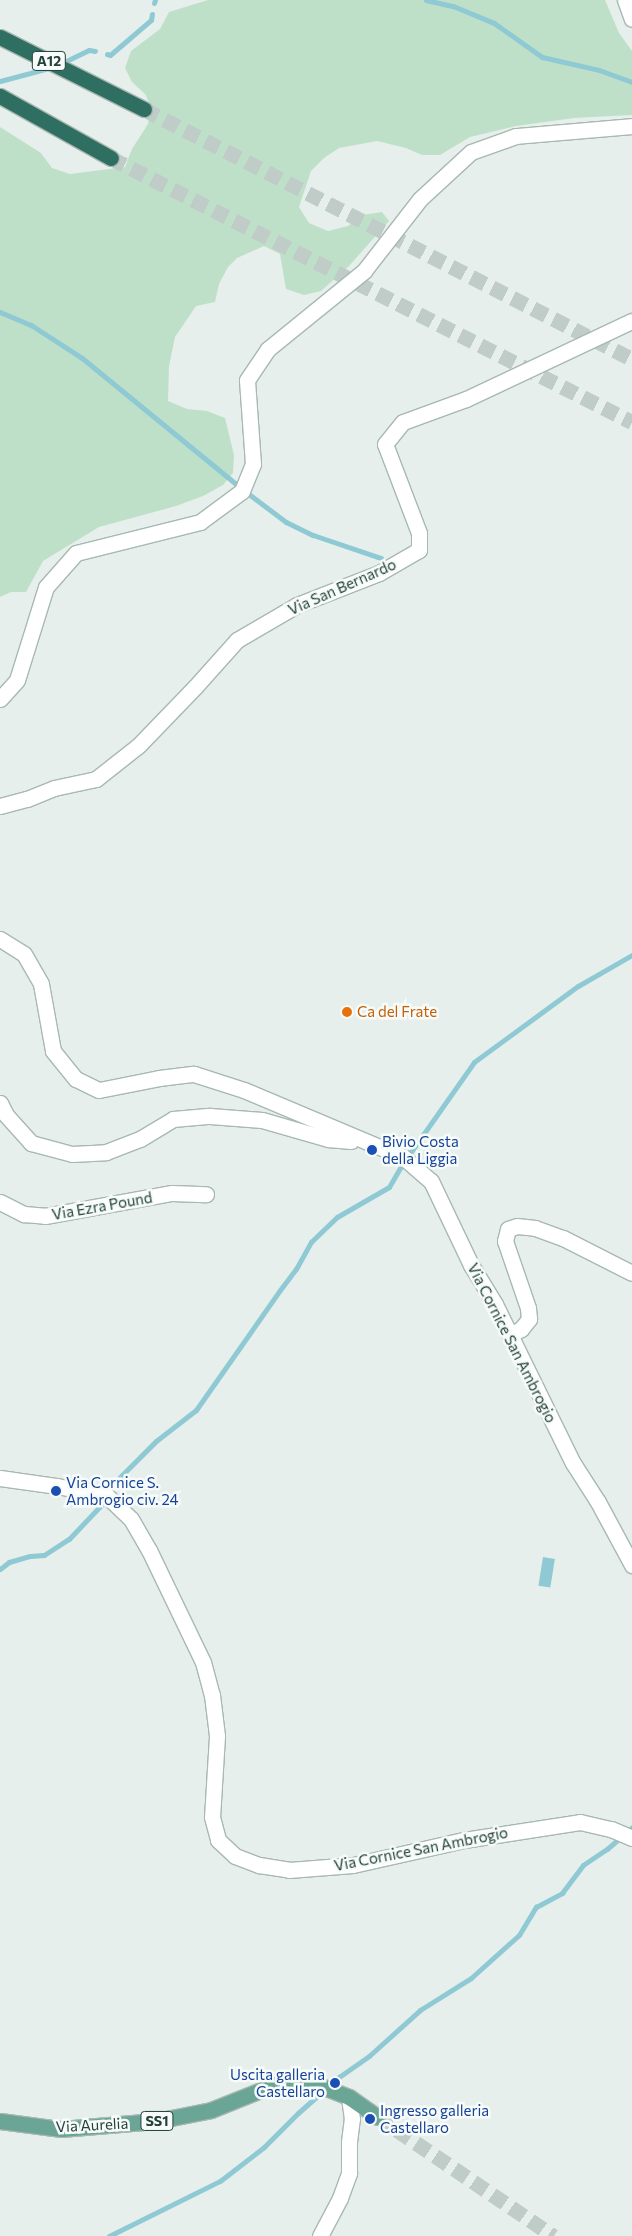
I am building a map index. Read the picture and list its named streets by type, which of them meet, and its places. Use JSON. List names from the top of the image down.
{
  "streets": {
    "highway": ["A12"],
    "main road": ["SS1", "Via Aurelia"],
    "street": ["Via San Bernardo", "Via Ezra Pound", "Via Cornice San Ambrogio"]
  },
  "places": [
    "Ca del Frate",
    "Bivio Costa della Liggia",
    "Via Cornice S. Ambrogio civ. 24",
    "Uscita galleria Castellaro",
    "Ingresso galleria Castellaro"
  ]
}
